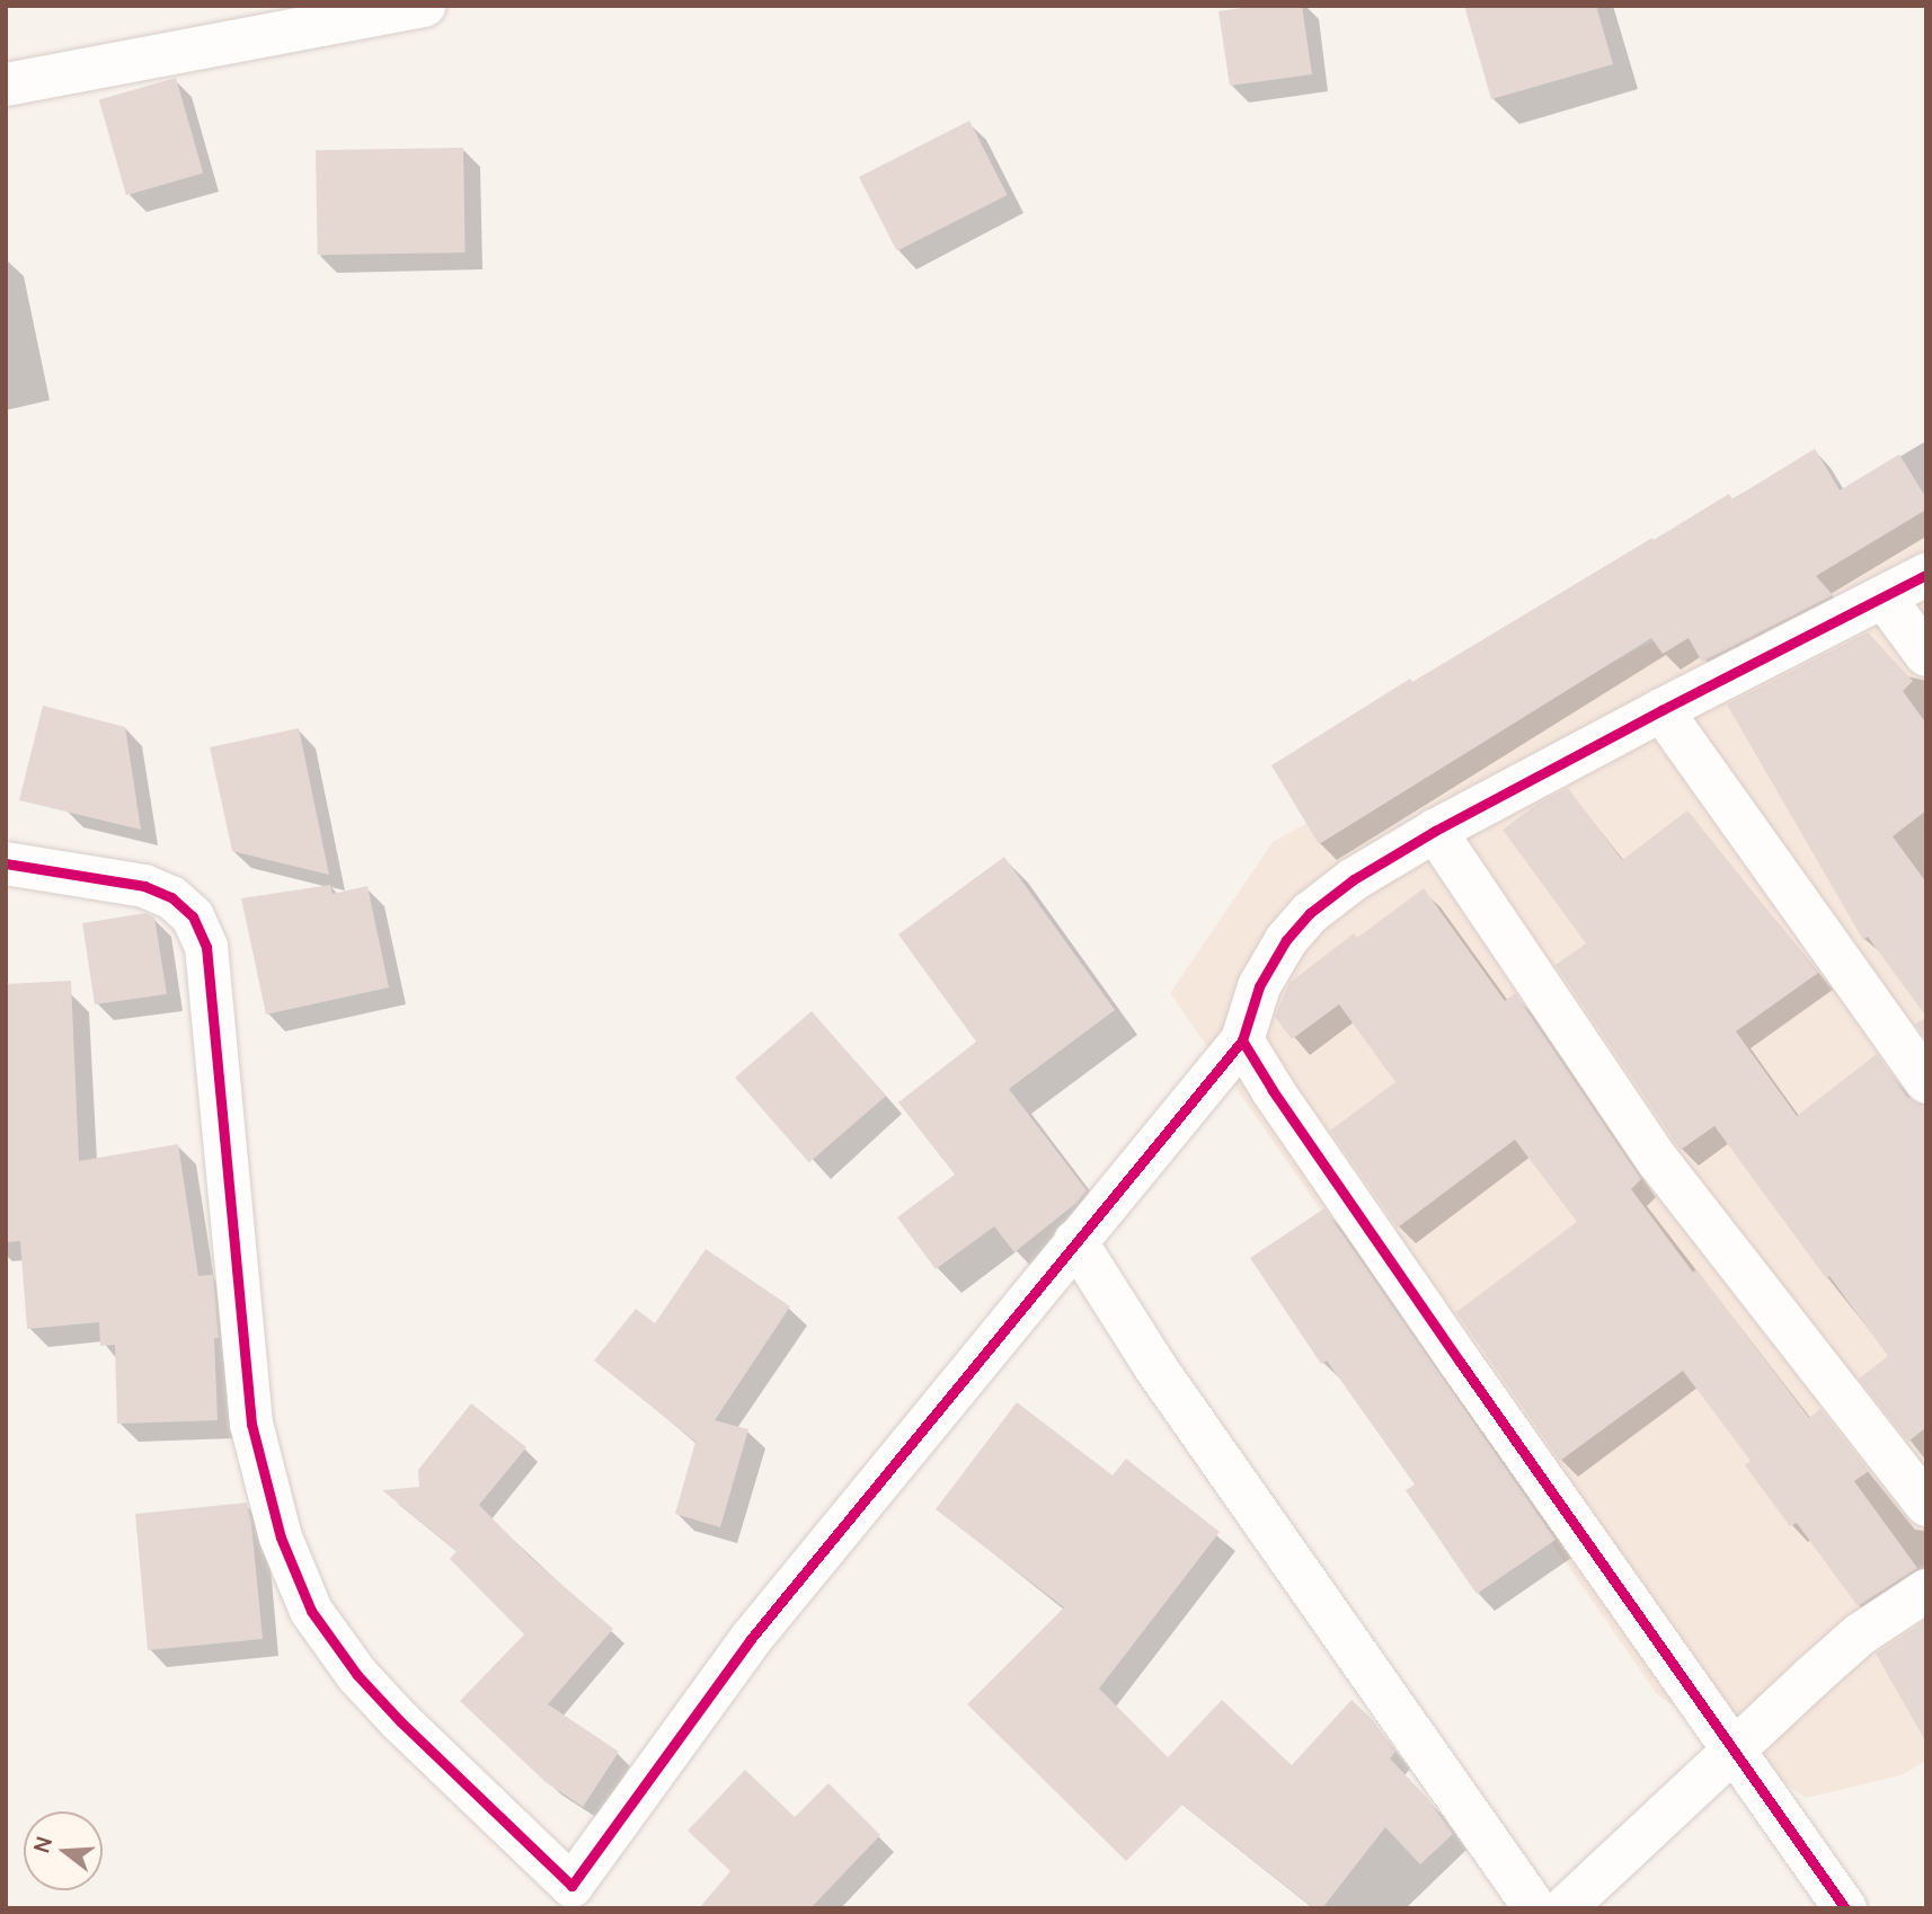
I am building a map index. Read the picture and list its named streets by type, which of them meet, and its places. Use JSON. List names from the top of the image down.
{
  "north": "left"
}
